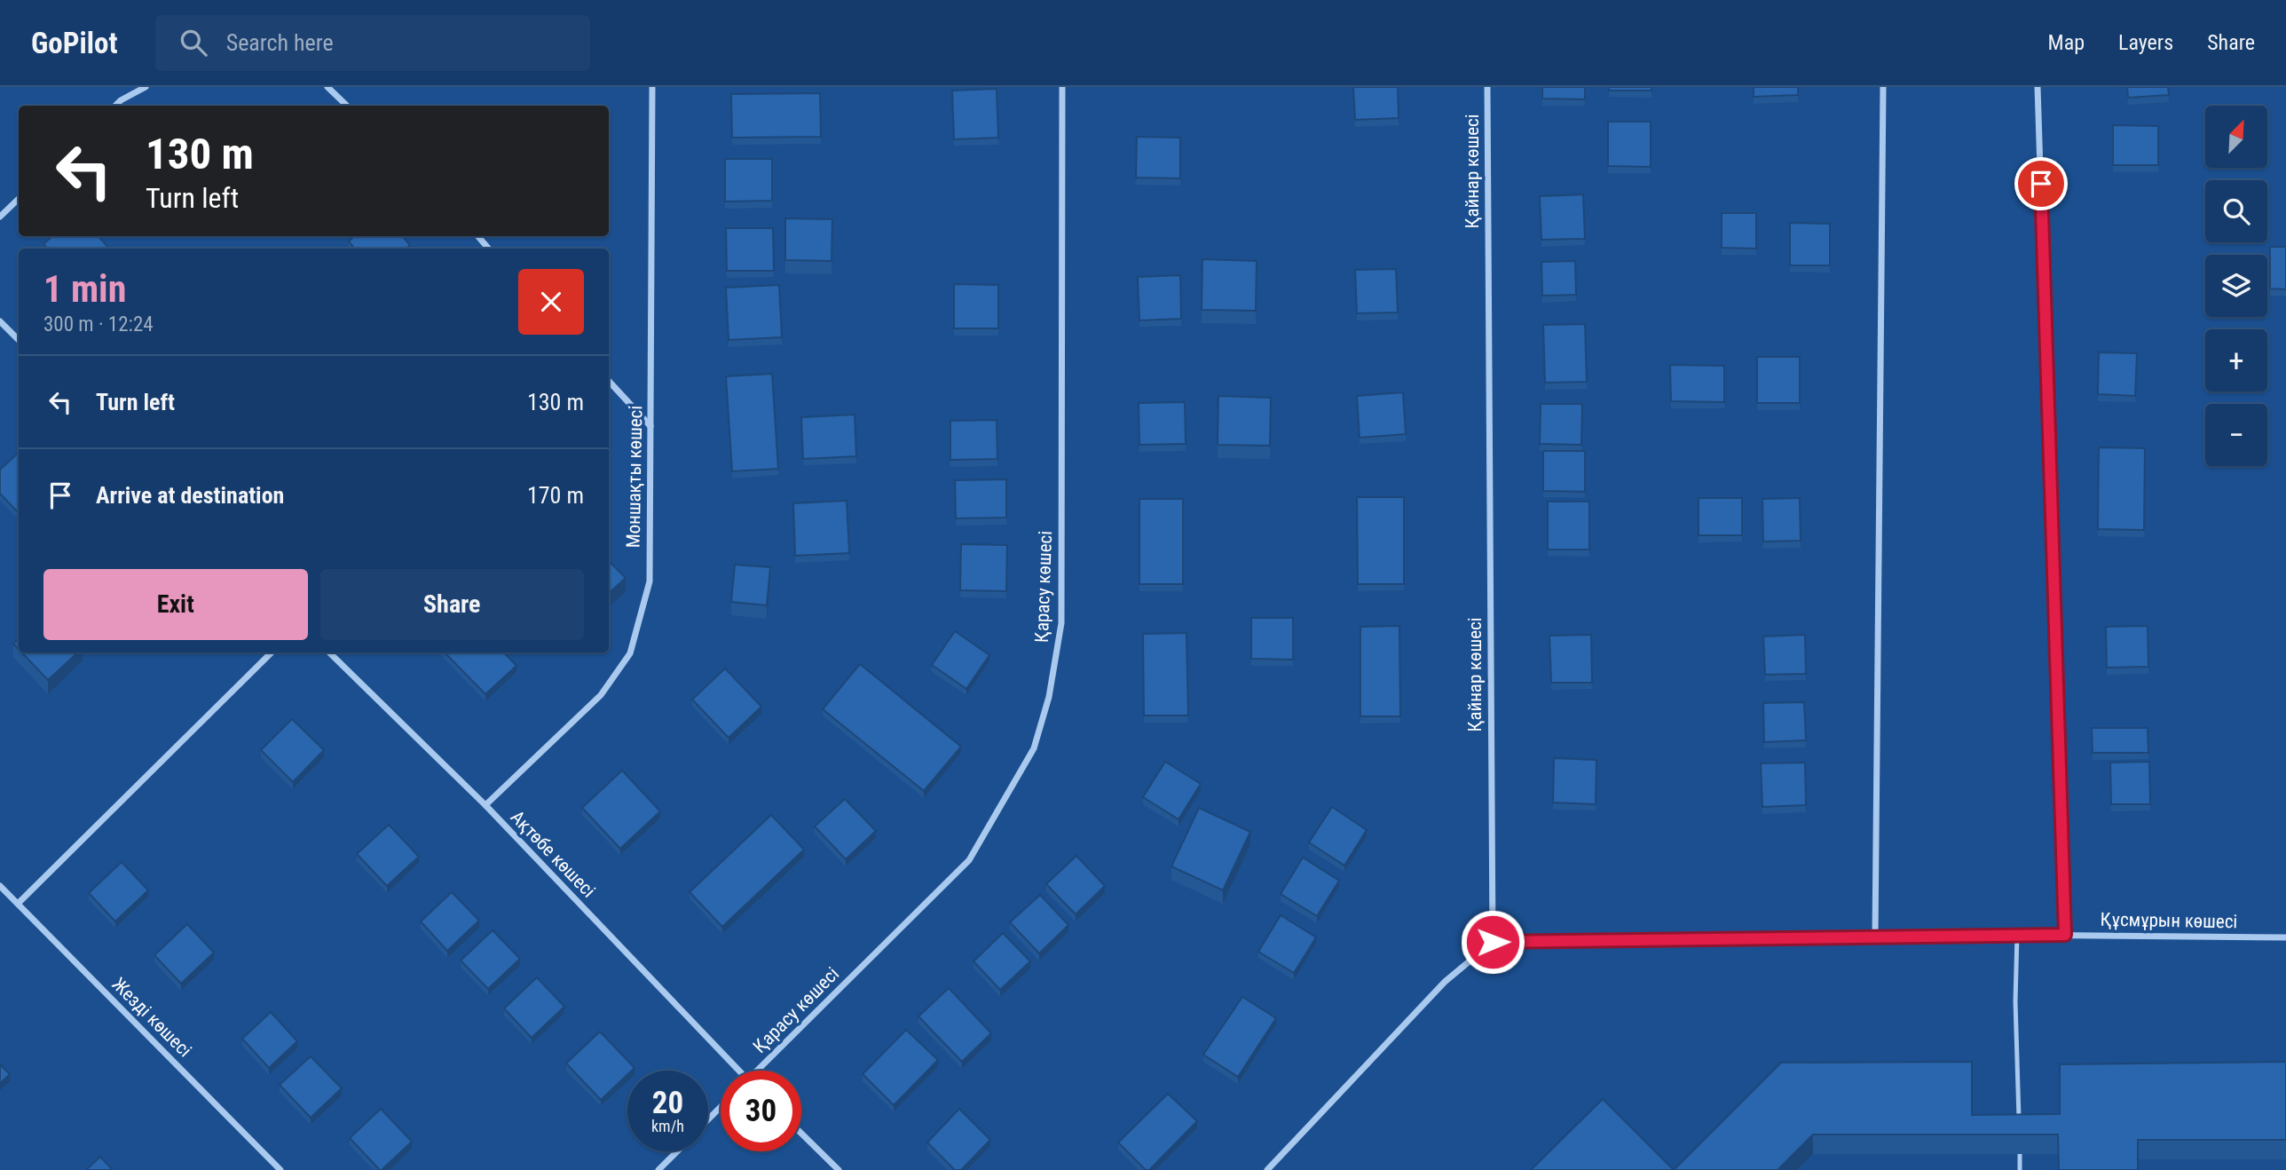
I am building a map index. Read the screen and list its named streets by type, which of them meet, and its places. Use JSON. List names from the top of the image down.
{
  "streets": {
    "street": [
      "Қайнар көшесі",
      "Моншақты көшесі",
      "Қарасу көшесі",
      "Ақтөбе көшесі",
      "Құсмұрын көшесі",
      "Жезді көшесі"
    ]
  },
  "crossings": [
    ["Қайнар көшесі", "Құсмұрын көшесі"],
    ["Моншақты көшесі", "Ақтөбе көшесі"]
  ],
  "north": "top right",
  "page": {
    "header": "GoPilot",
    "search": "Search here",
    "nav": ["Map", "Layers", "Share"],
    "map_buttons": ["+", "−"],
    "turn": ["130 m", "Turn left"],
    "heading": ["1 min", "300 m · 12:24"],
    "list": [
      {
        "name": "Turn left",
        "value": "130 m"
      },
      {
        "name": "Arrive at destination",
        "value": "170 m"
      }
    ],
    "buttons": ["Exit", "Share"],
    "speed": "20 km/h",
    "limit": "30"
  }
}
